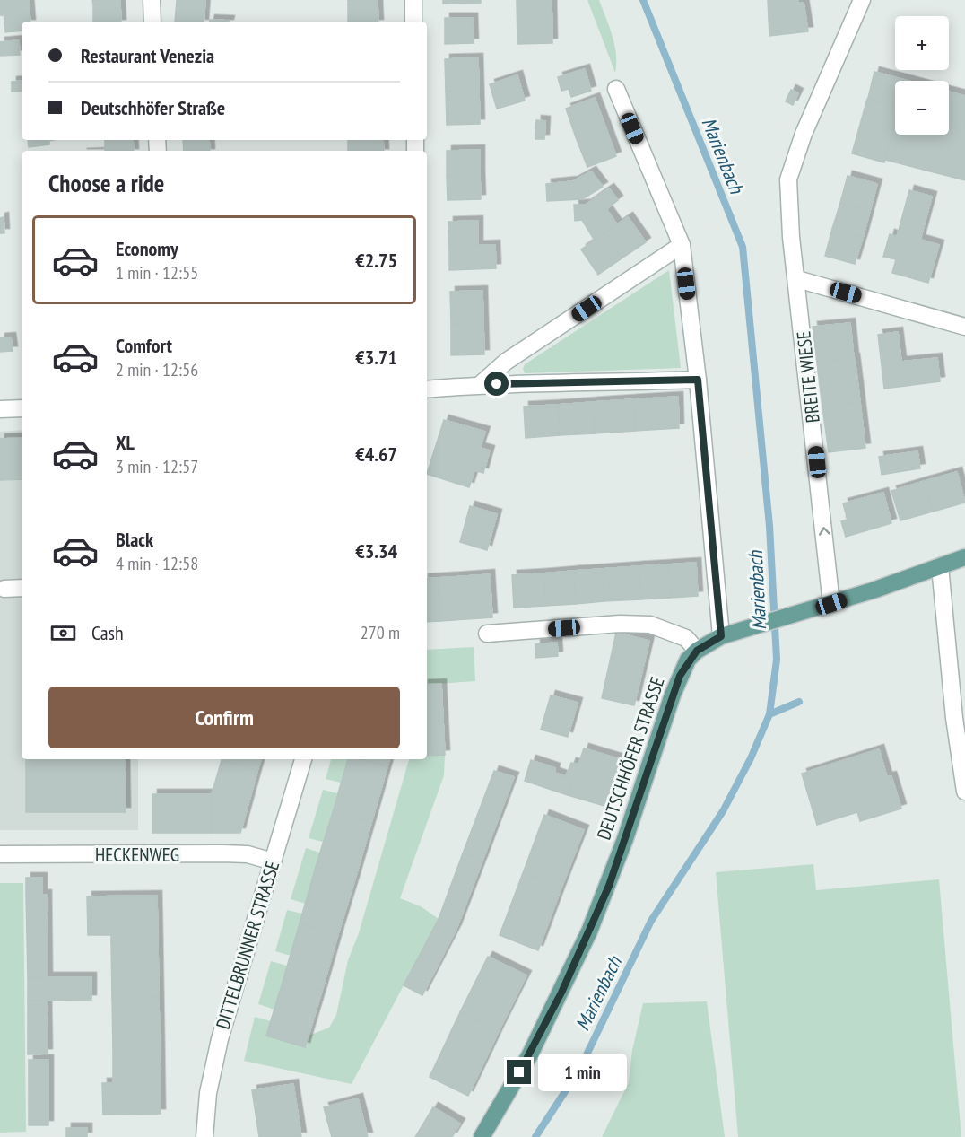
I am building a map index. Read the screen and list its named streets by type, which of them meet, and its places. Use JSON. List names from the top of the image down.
{
  "streets": {
    "main road": ["DEUTSCHHÖFER STRASSE"],
    "street": ["BREITE WIESE", "HECKENWEG", "DITTELBRUNNER STRASSE"]
  },
  "crossings": [
    ["BREITE WIESE", "DEUTSCHHÖFER STRASSE"],
    ["HECKENWEG", "DITTELBRUNNER STRASSE"]
  ],
  "water": ["Marienbach"],
  "page": {
    "map_buttons": ["+", "−"],
    "banner": ["Restaurant Venezia", "Deutschhöfer Straße"],
    "heading": "Choose a ride",
    "list": [
      {
        "name": "Economy",
        "note": "1 min · 12:55",
        "value": "€2.75"
      },
      {
        "name": "Comfort",
        "note": "2 min · 12:56",
        "value": "€3.71"
      },
      {
        "name": "XL",
        "note": "3 min · 12:57",
        "value": "€4.67"
      },
      {
        "name": "Black",
        "note": "4 min · 12:58",
        "value": "€3.34"
      }
    ],
    "pay": ["Cash", "270 m"],
    "buttons": "Confirm",
    "bubble": "1 min"
  }
}
